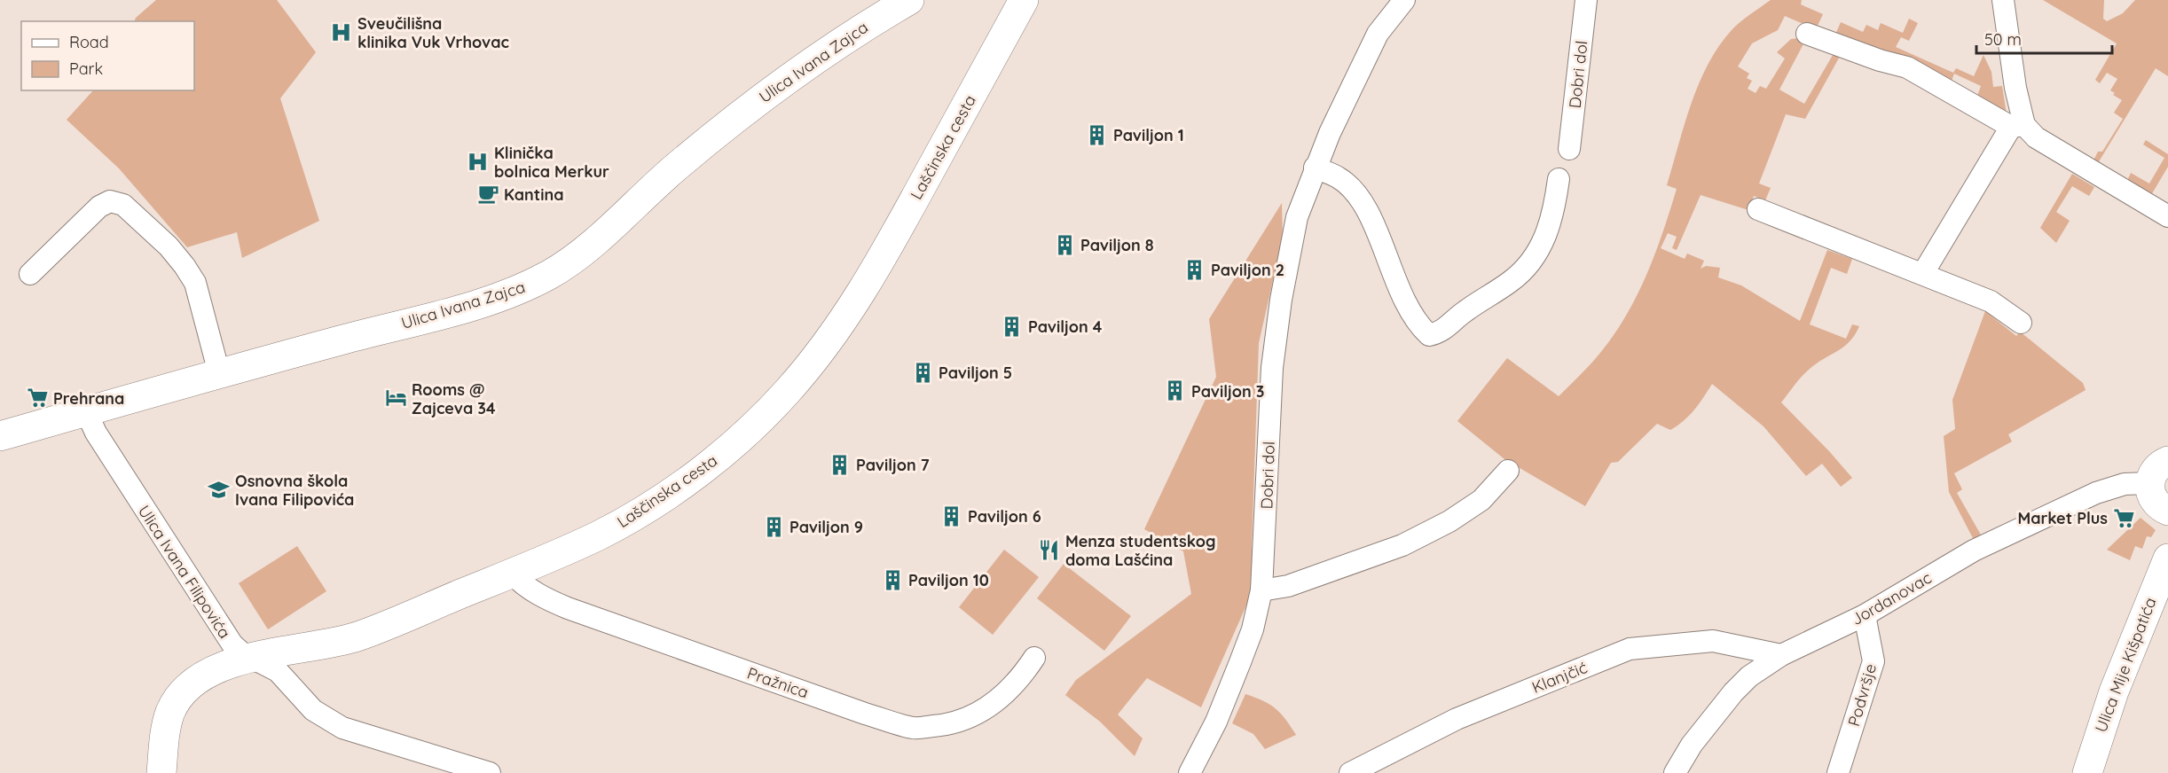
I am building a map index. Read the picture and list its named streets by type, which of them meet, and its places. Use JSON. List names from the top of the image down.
{
  "streets": {
    "main road": ["Ulica Ivana Zajca", "Laščinska cesta", "Ulica Mije Kišpatića"],
    "street": [
      "Dobri dol",
      "Ulica Ivana Filipovića",
      "Jordanovac",
      "Klanjčić",
      "Pražnica",
      "Podvršje"
    ]
  },
  "crossings": [
    ["Ulica Ivana Zajca", "Ulica Ivana Filipovića"],
    ["Laščinska cesta", "Ulica Ivana Filipovića"],
    ["Laščinska cesta", "Pražnica"],
    ["Jordanovac", "Klanjčić"],
    ["Jordanovac", "Podvršje"]
  ],
  "places": {
    "hospital": ["Sveučilišna klinika Vuk Vrhovac", "Klinička bolnica Merkur"],
    "building": [
      "Paviljon 1",
      "Paviljon 8",
      "Paviljon 2",
      "Paviljon 4",
      "Paviljon 5",
      "Paviljon 3",
      "Paviljon 7",
      "Paviljon 6",
      "Paviljon 9",
      "Paviljon 10"
    ],
    "cafe": ["Kantina"],
    "supermarket": ["Prehrana", "Market Plus"],
    "hotel": ["Rooms @ Zajceva 34"],
    "school or university": ["Osnovna škola Ivana Filipovića"],
    "restaurant": ["Menza studentskog doma Lašćina"]
  },
  "legend": ["Road", "Park"],
  "scale_bar": "50 m"
}
